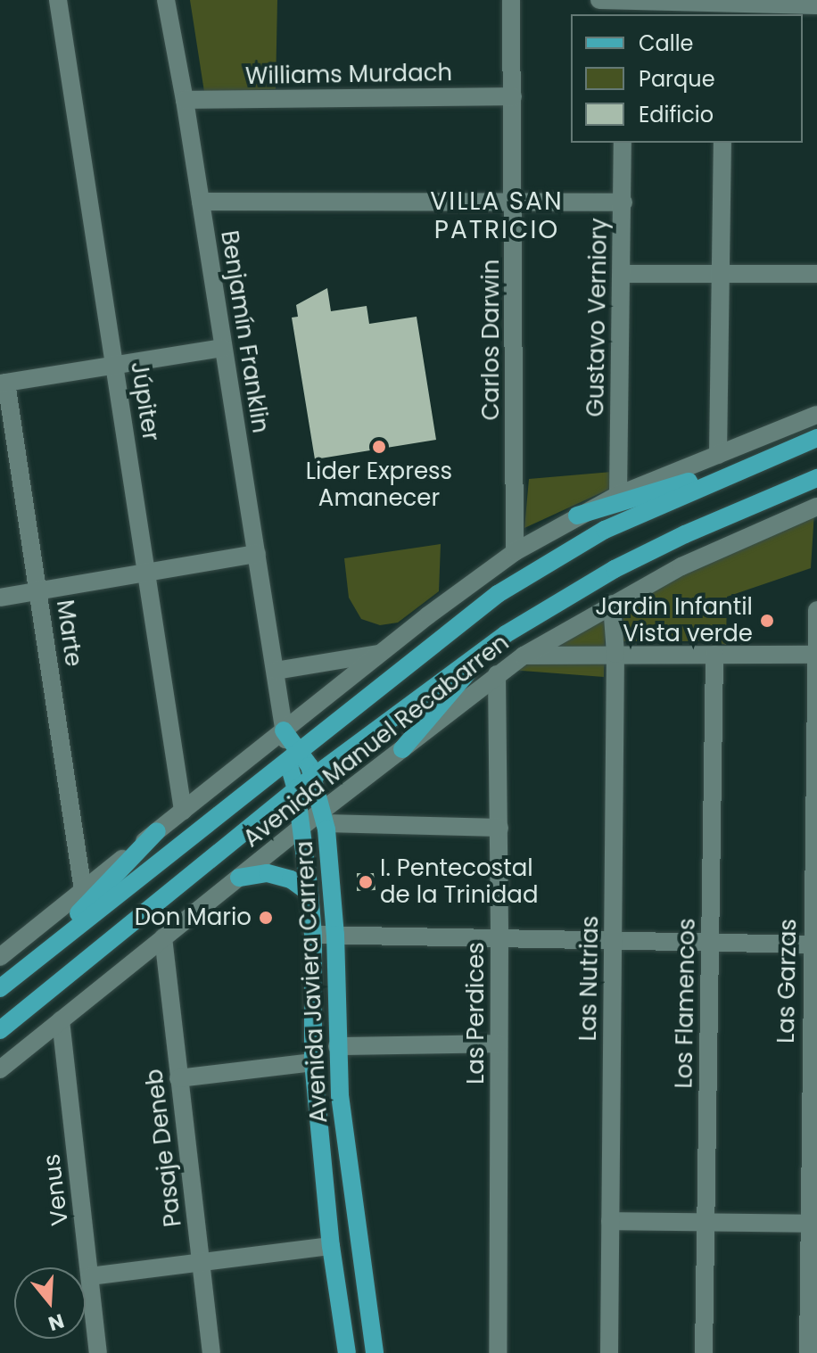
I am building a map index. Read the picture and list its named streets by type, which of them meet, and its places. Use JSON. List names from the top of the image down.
{
  "streets": {
    "main road": ["Avenida Manuel Recabarren", "Avenida Javiera Carrera"],
    "street": [
      "Williams Murdach",
      "Gustavo Verniory",
      "Benjamín Franklin",
      "Carlos Darwin",
      "Júpiter",
      "Marte",
      "Las Nutrias",
      "Las Garzas",
      "Los Flamencos",
      "Las Perdices",
      "Pasaje Deneb",
      "Venus"
    ]
  },
  "crossings": [
    ["Williams Murdach", "Benjamín Franklin"],
    ["Williams Murdach", "Carlos Darwin"],
    ["Benjamín Franklin", "Avenida Javiera Carrera"],
    ["Avenida Manuel Recabarren", "Las Nutrias"],
    ["Avenida Manuel Recabarren", "Avenida Javiera Carrera"],
    ["Avenida Manuel Recabarren", "Las Perdices"],
    ["Avenida Manuel Recabarren", "Pasaje Deneb"],
    ["Avenida Manuel Recabarren", "Venus"]
  ],
  "districts": ["VILLA SAN PATRICIO"],
  "places": [
    "Lider Express Amanecer",
    "Jardin Infantil Vista verde",
    "I. Pentecostal de la Trinidad",
    "Don Mario"
  ],
  "legend": ["Calle", "Parque", "Edificio"],
  "north": "bottom"
}
